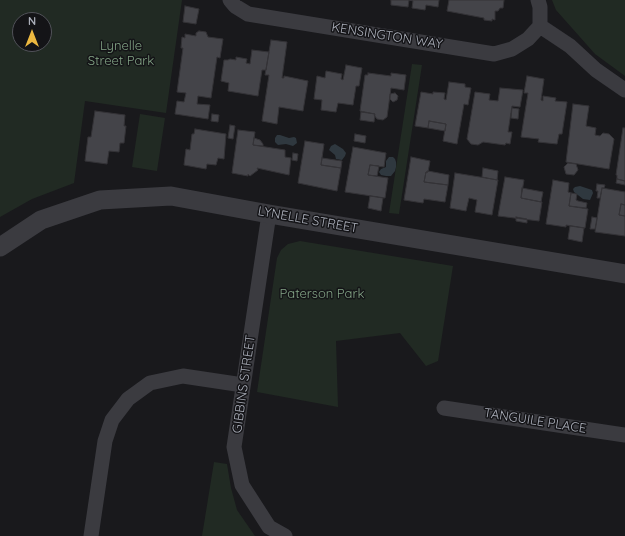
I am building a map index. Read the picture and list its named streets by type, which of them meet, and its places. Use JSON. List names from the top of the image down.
{
  "streets": {
    "street": [
      "KENSINGTON WAY",
      "LYNELLE STREET",
      "GIBBINS STREET",
      "TANGUILE PLACE"
    ]
  },
  "crossings": [
    ["LYNELLE STREET", "GIBBINS STREET"]
  ],
  "parks": ["Lynelle Street Park", "Paterson Park"],
  "north": "top"
}
